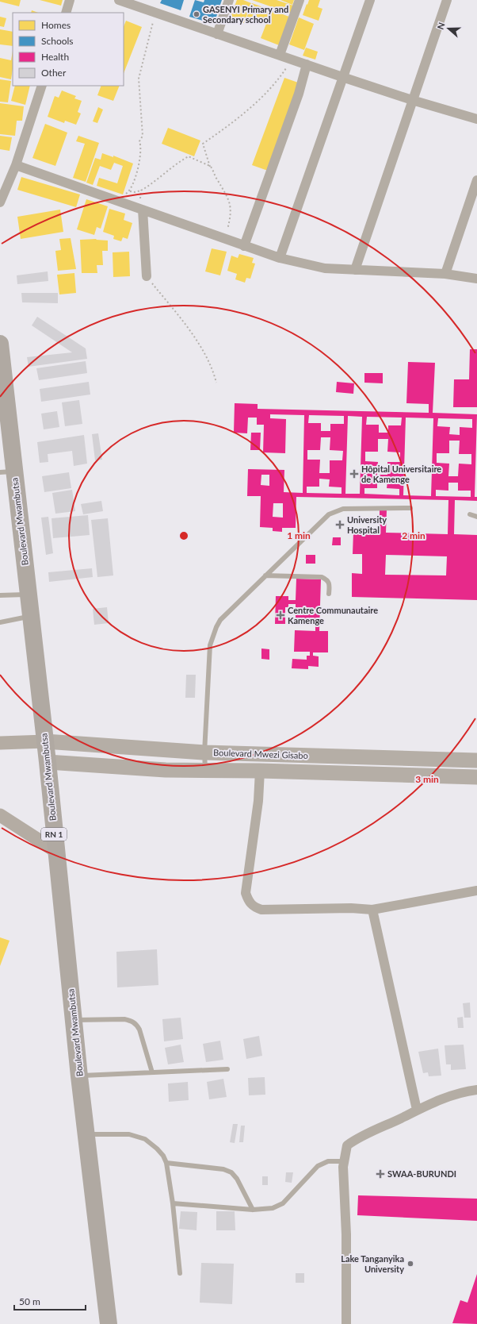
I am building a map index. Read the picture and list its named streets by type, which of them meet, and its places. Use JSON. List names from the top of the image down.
{
  "streets": {
    "highway": ["Boulevard Mwambutsa", "RN 1"],
    "main road": ["Boulevard Mwezi Gisabo"]
  },
  "crossings": [
    ["Boulevard Mwambutsa", "Boulevard Mwezi Gisabo"]
  ],
  "places": {
    "other": ["GASENYI Primary and Secondary school", "Lake Tanganyika University"],
    "health": [
      "Hôpital Universitaire de Kamenge",
      "University Hospital",
      "Centre Communautaire Kamenge",
      "SWAA-BURUNDI"
    ]
  },
  "legend": [
    "Homes",
    "Schools",
    "Health",
    "Other"
  ],
  "scale_bar": "50 m",
  "north": "left",
  "rings": ["1 min", "2 min", "3 min"]
}
